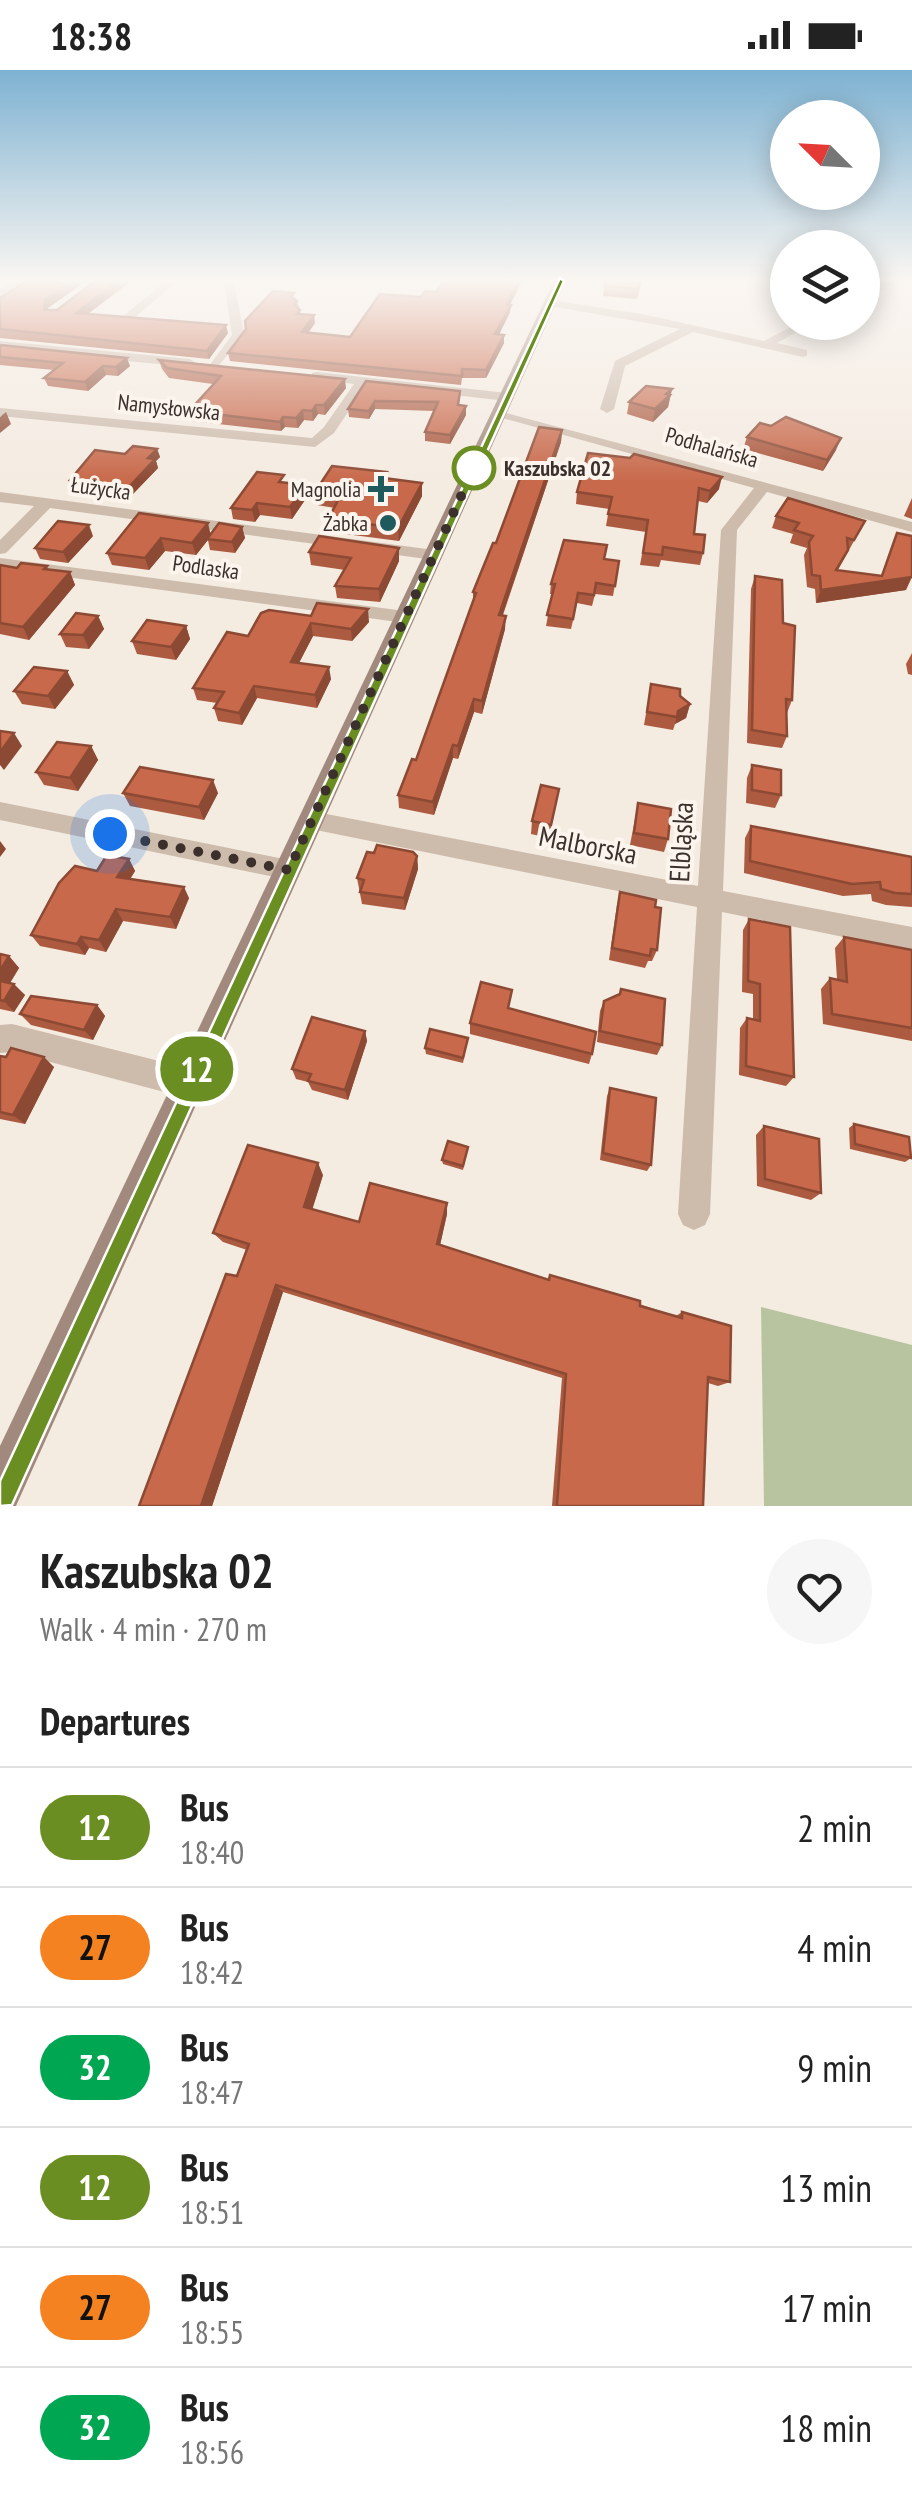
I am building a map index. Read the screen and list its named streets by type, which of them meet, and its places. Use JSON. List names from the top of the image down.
{
  "streets": {
    "street": [
      "Namysłowska",
      "Podhalańska",
      "Łużycka",
      "Podlaska",
      "Elbląska",
      "Malborska"
    ]
  },
  "crossings": [
    ["Namysłowska", "Podhalańska"],
    ["Podhalańska", "Elbląska"],
    ["Elbląska", "Malborska"]
  ],
  "places": {
    "other": ["Kaszubska 02", "Żabka"],
    "health": ["Magnolia"]
  },
  "lines": ["bus line 12"],
  "north": "top left",
  "page": {
    "status": "18:38",
    "on_map": "12",
    "heading": [
      ["Kaszubska 02", "Walk · 4 min · 270 m"],
      "Departures"
    ],
    "list": [
      {
        "mark": "12",
        "name": "Bus",
        "note": "18:40",
        "value": "2 min"
      },
      {
        "mark": "27",
        "name": "Bus",
        "note": "18:42",
        "value": "4 min"
      },
      {
        "mark": "32",
        "name": "Bus",
        "note": "18:47",
        "value": "9 min"
      },
      {
        "mark": "12",
        "name": "Bus",
        "note": "18:51",
        "value": "13 min"
      },
      {
        "mark": "27",
        "name": "Bus",
        "note": "18:55",
        "value": "17 min"
      },
      {
        "mark": "32",
        "name": "Bus",
        "note": "18:56",
        "value": "18 min"
      }
    ]
  }
}
